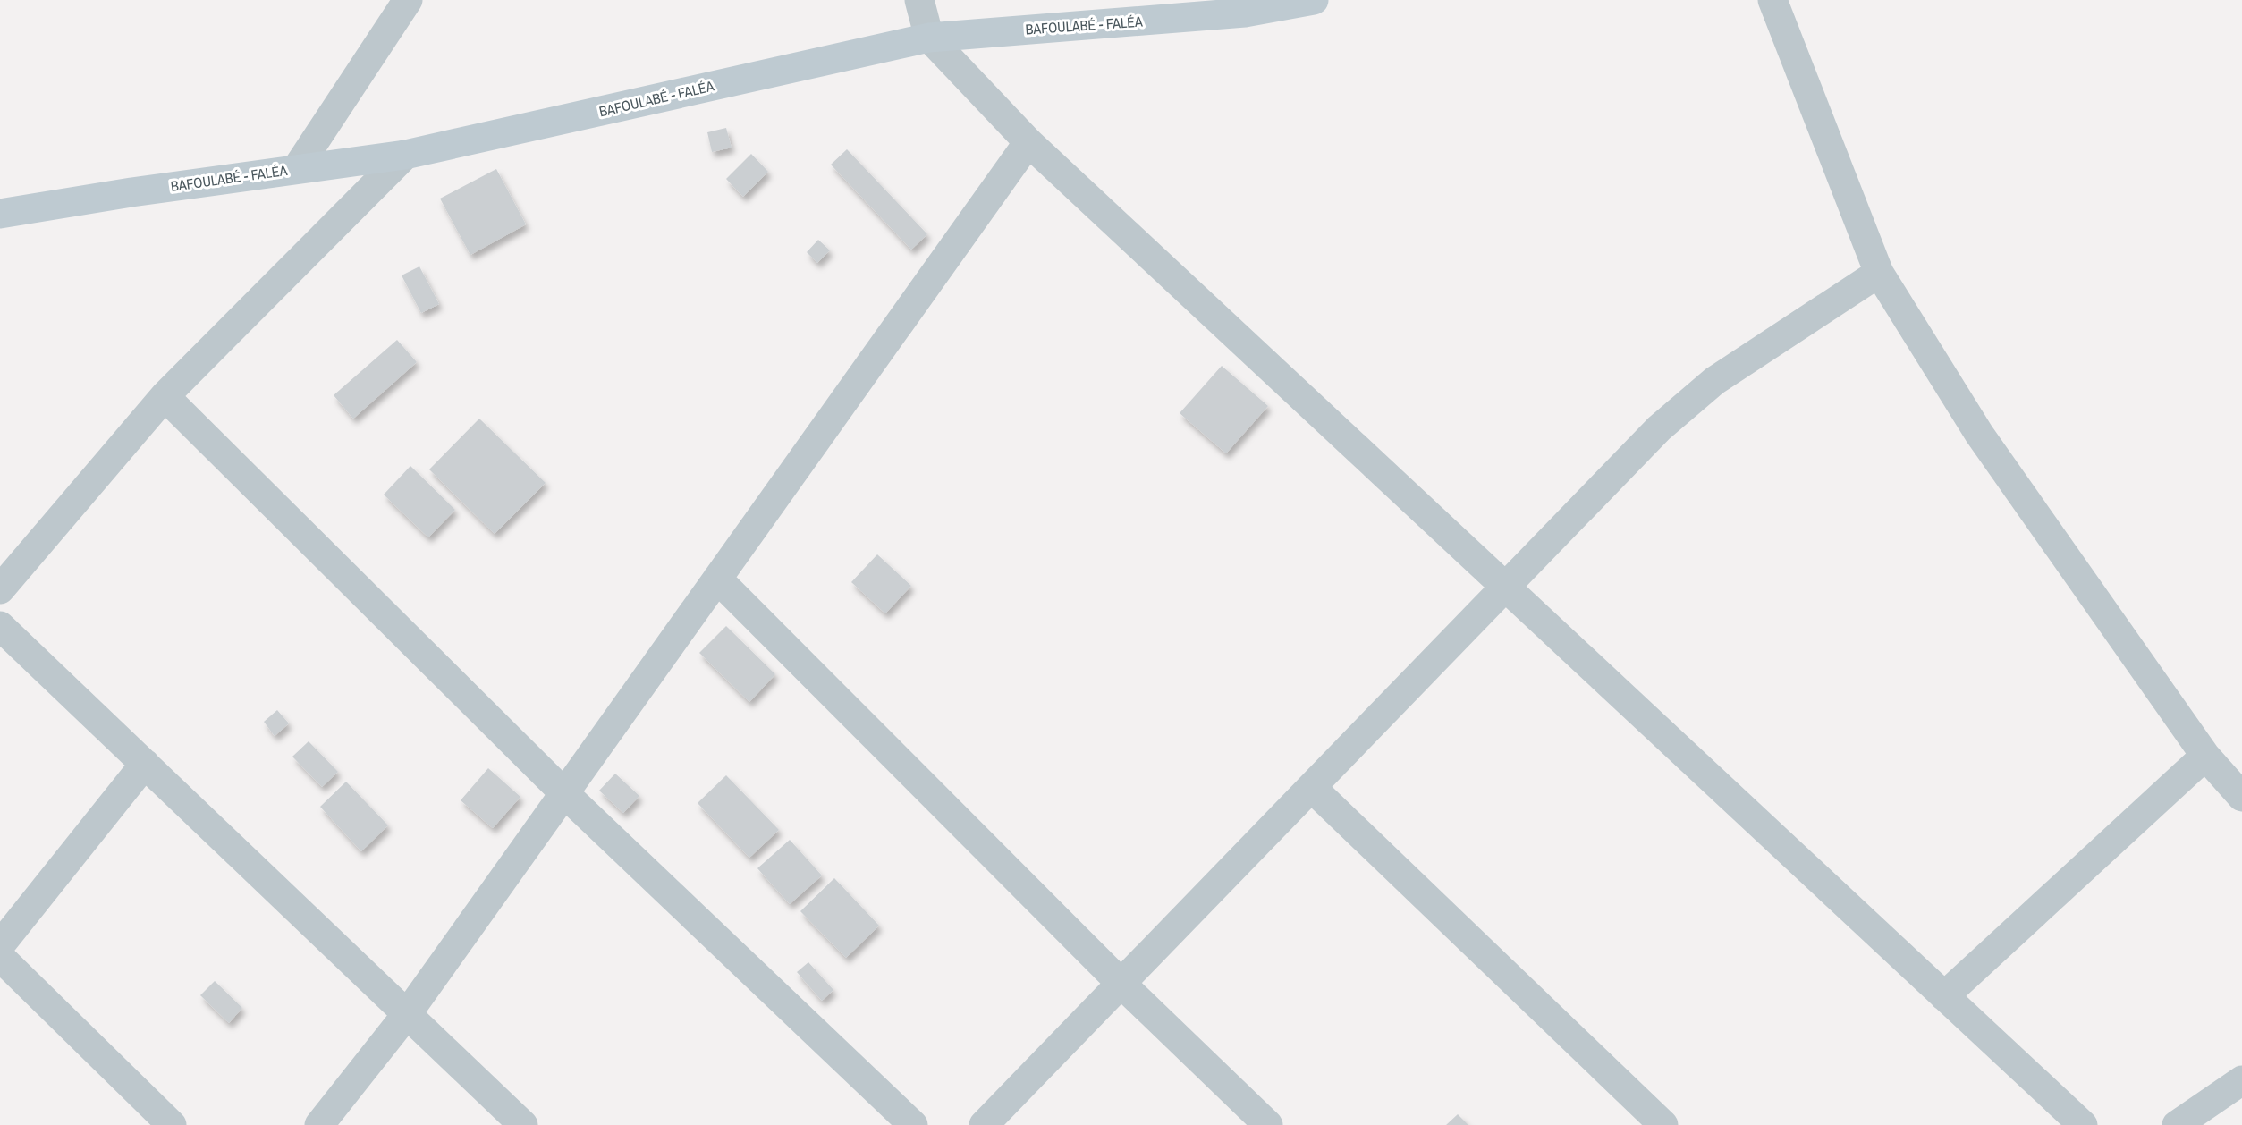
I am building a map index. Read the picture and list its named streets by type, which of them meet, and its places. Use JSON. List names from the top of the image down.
{
  "streets": {
    "main road": ["BAFOULABÉ - FALÉA"]
  }
}
